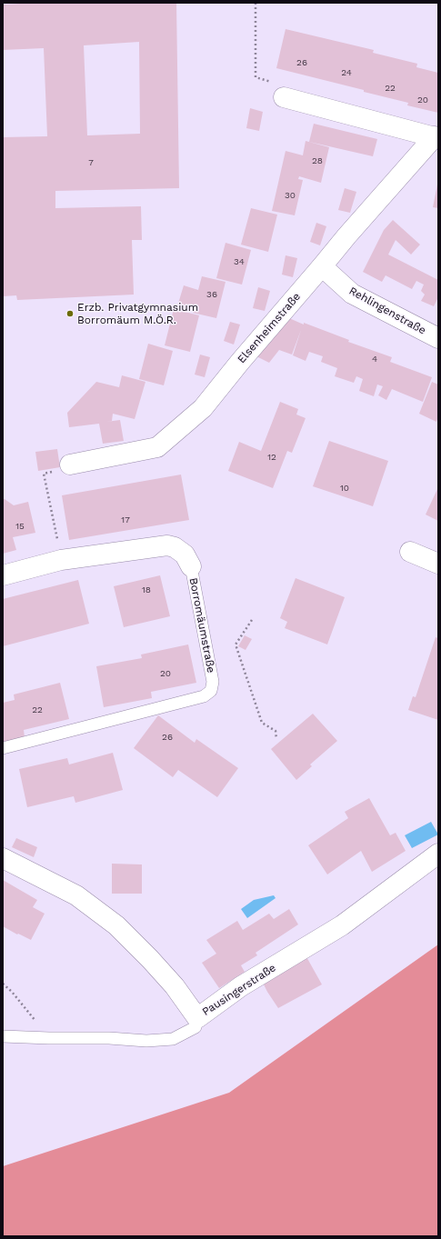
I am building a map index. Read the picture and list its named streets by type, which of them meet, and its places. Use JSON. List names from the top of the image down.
{
  "streets": {
    "street": [
      "Rehlingenstraße",
      "Elsenheimstraße",
      "Borromäumstraße",
      "Pausingerstraße"
    ]
  },
  "crossings": [
    ["Rehlingenstraße", "Elsenheimstraße"]
  ],
  "places": ["Erzb. Privatgymnasium Borromäum M.Ö.R."],
  "house_numbers": [
    "26",
    "24",
    "22",
    "20",
    "28",
    "7",
    "30",
    "34",
    "36",
    "4",
    "12",
    "10",
    "17",
    "15",
    "18",
    "20",
    "22",
    "26"
  ]
}
